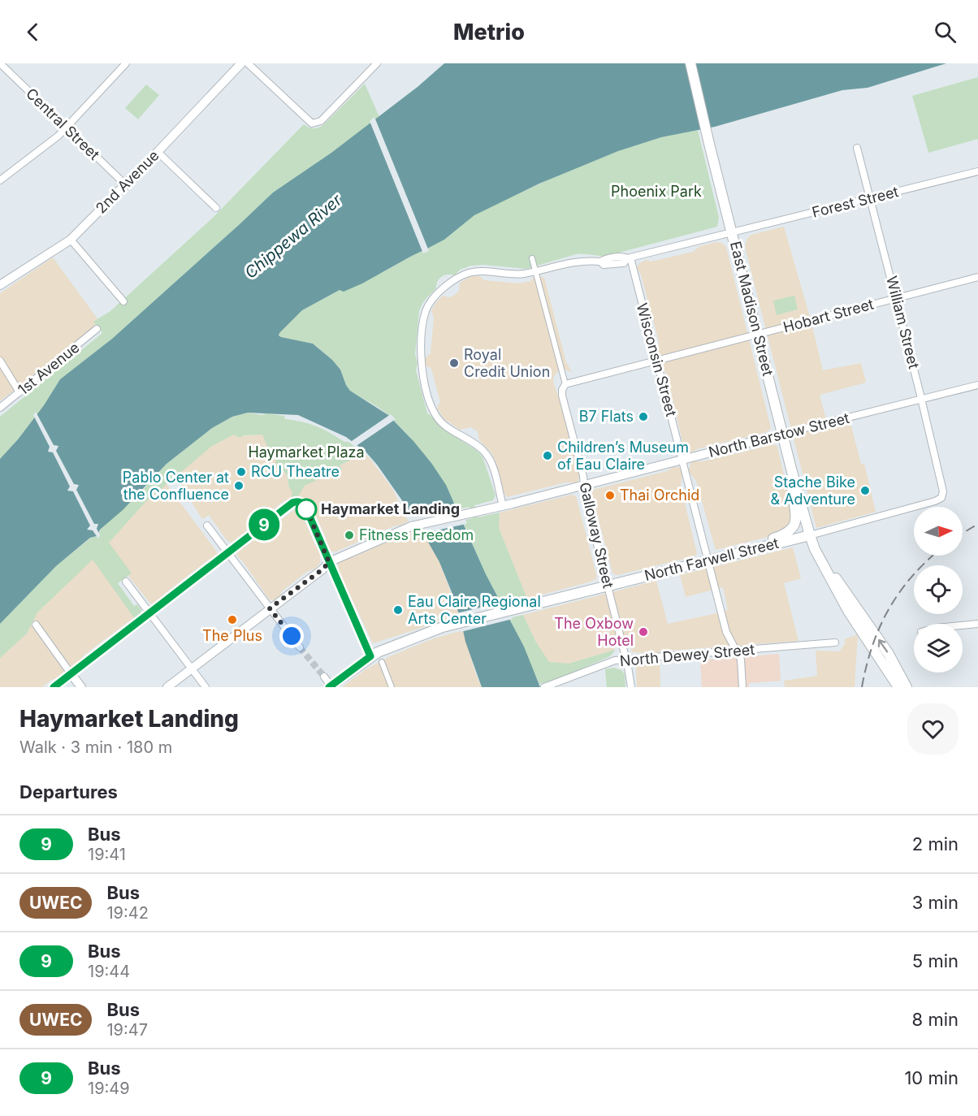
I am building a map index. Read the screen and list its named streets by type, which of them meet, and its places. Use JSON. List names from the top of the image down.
{
  "streets": {
    "main road": ["East Madison Street", "North Farwell Street"],
    "street": [
      "Central Street",
      "2nd Avenue",
      "Forest Street",
      "Hobart Street",
      "William Street",
      "Wisconsin Street",
      "1st Avenue",
      "North Barstow Street",
      "Galloway Street",
      "North Dewey Street"
    ]
  },
  "crossings": [
    ["Central Street", "2nd Avenue"],
    ["Forest Street", "East Madison Street"],
    ["Forest Street", "William Street"],
    ["Forest Street", "Wisconsin Street"],
    ["Forest Street", "North Barstow Street"],
    ["East Madison Street", "Hobart Street"],
    ["East Madison Street", "North Barstow Street"],
    ["East Madison Street", "North Farwell Street"],
    ["Hobart Street", "William Street"],
    ["Hobart Street", "Wisconsin Street"],
    ["Hobart Street", "Galloway Street"],
    ["William Street", "North Barstow Street"],
    ["William Street", "North Farwell Street"],
    ["Wisconsin Street", "North Barstow Street"],
    ["Wisconsin Street", "North Farwell Street"],
    ["Wisconsin Street", "North Dewey Street"],
    ["North Barstow Street", "Galloway Street"],
    ["Galloway Street", "North Farwell Street"],
    ["Galloway Street", "North Dewey Street"]
  ],
  "water": ["Chippewa River"],
  "parks": ["Phoenix Park", "Haymarket Plaza"],
  "places": [
    "Royal Credit Union",
    "B7 Flats",
    "Children’s Museum of Eau Claire",
    "RCU Theatre",
    "Pablo Center at the Confluence",
    "Stache Bike & Adventure",
    "Thai Orchid",
    "Haymarket Landing",
    "Fitness Freedom",
    "Eau Claire Regional Arts Center",
    "The Plus",
    "The Oxbow Hotel"
  ],
  "lines": ["bus line 9"],
  "north": "right",
  "page": {
    "header": "Metrio",
    "on_map": "9",
    "heading": [
      ["Haymarket Landing", "Walk · 3 min · 180 m"],
      "Departures"
    ],
    "list": [
      {
        "mark": "9",
        "name": "Bus",
        "note": "19:41",
        "value": "2 min"
      },
      {
        "mark": "UWEC",
        "name": "Bus",
        "note": "19:42",
        "value": "3 min"
      },
      {
        "mark": "9",
        "name": "Bus",
        "note": "19:44",
        "value": "5 min"
      },
      {
        "mark": "UWEC",
        "name": "Bus",
        "note": "19:47",
        "value": "8 min"
      },
      {
        "mark": "9",
        "name": "Bus",
        "note": "19:49",
        "value": "10 min"
      }
    ]
  }
}
